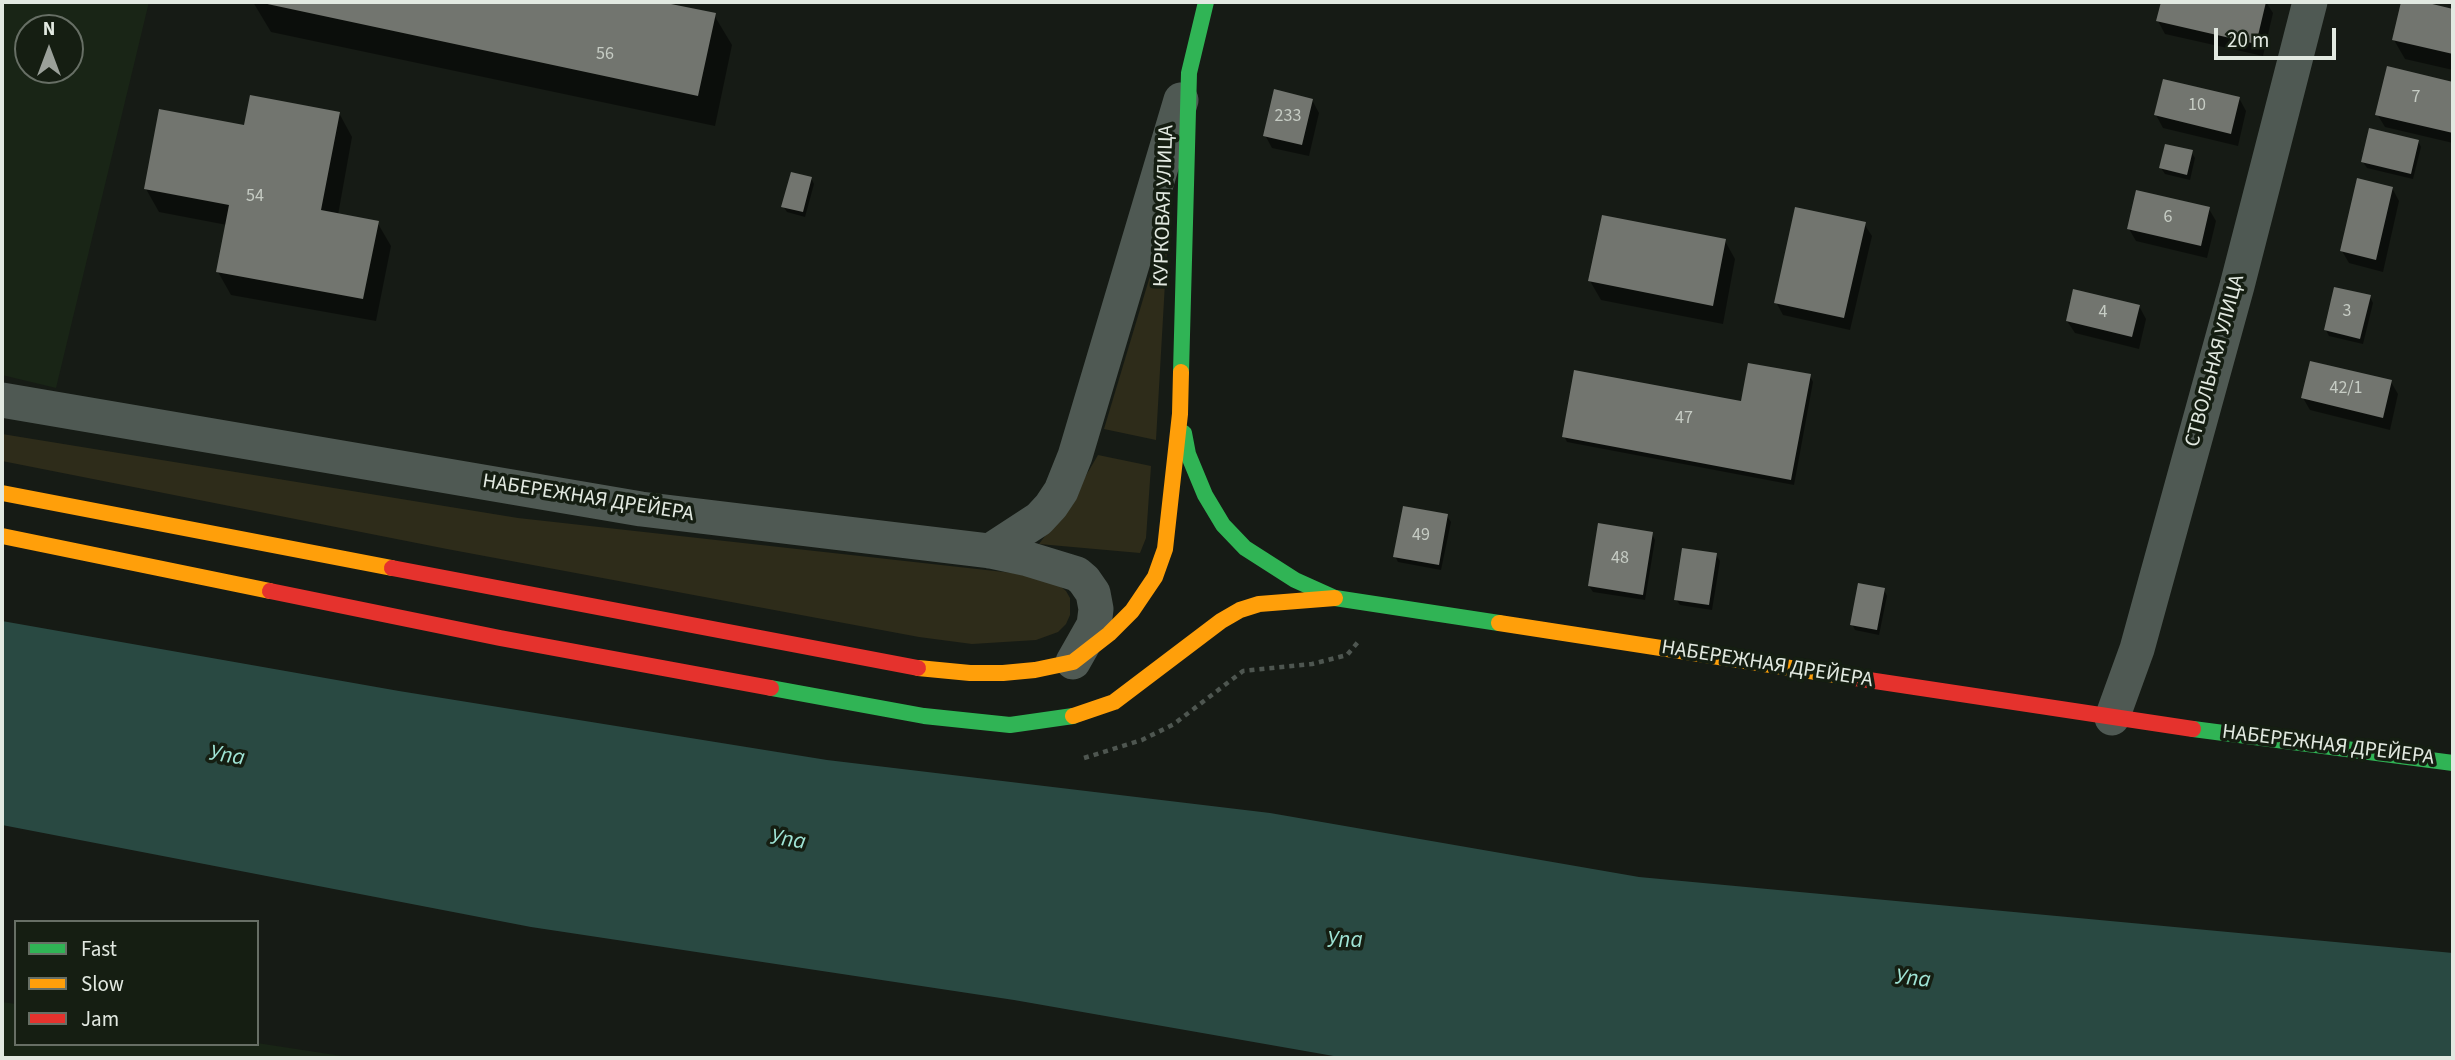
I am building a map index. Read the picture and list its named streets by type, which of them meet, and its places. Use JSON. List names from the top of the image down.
{
  "streets": {
    "main road": ["КУРКОВАЯ УЛИЦА", "НАБЕРЕЖНАЯ ДРЕЙЕРА"],
    "street": ["СТВОЛЬНАЯ УЛИЦА"]
  },
  "crossings": [
    ["КУРКОВАЯ УЛИЦА", "НАБЕРЕЖНАЯ ДРЕЙЕРА"],
    ["СТВОЛЬНАЯ УЛИЦА", "НАБЕРЕЖНАЯ ДРЕЙЕРА"]
  ],
  "water": ["Упа"],
  "house_numbers": [
    "56",
    "7",
    "10",
    "233",
    "54",
    "6",
    "3",
    "4",
    "42/1",
    "47",
    "49",
    "48"
  ],
  "legend": ["Fast", "Slow", "Jam"],
  "scale_bar": "20 m",
  "north": "top"
}
